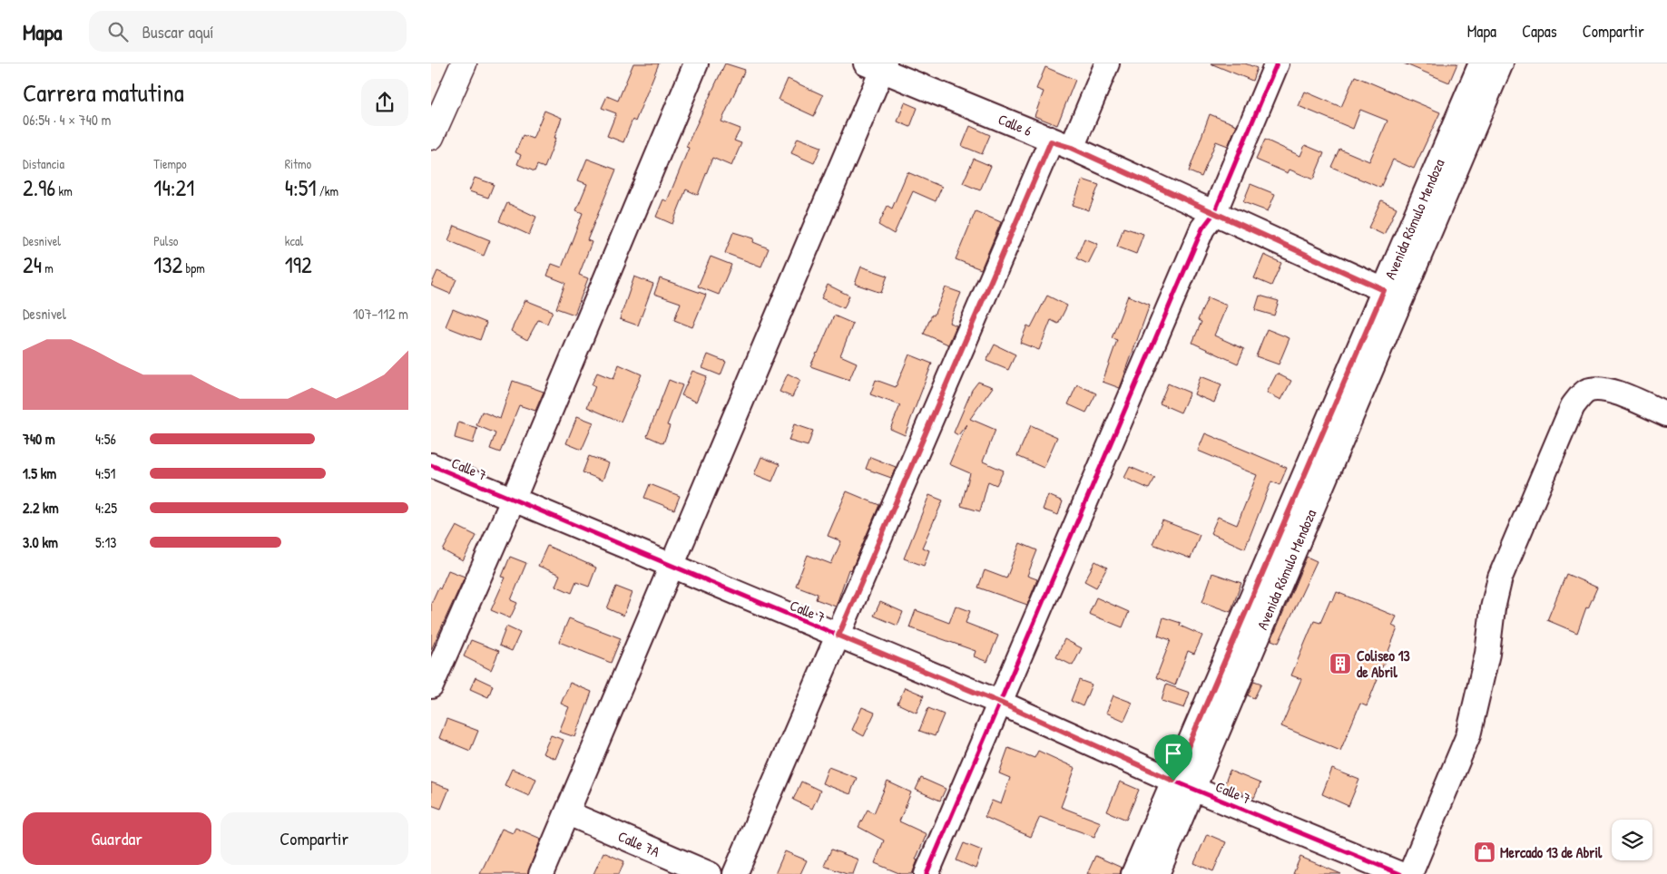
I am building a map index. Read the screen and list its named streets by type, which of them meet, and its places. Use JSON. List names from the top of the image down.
{
  "streets": {
    "street": [
      "Calle 6",
      "Avenida Rómulo Mendoza",
      "Calle 7",
      "Calle 7A"
    ]
  },
  "crossings": [
    ["Calle 6", "Avenida Rómulo Mendoza"],
    ["Avenida Rómulo Mendoza", "Calle 7"]
  ],
  "places": {
    "building": ["Coliseo 13 de Abril"],
    "shop": ["Mercado 13 de Abril"]
  },
  "page": {
    "header": "Mapa",
    "search": "Buscar aquí",
    "nav": ["Mapa", "Capas", "Compartir"],
    "heading": ["Carrera matutina", "06:54 · 4 × 740 m"],
    "stats": [
      ["Distancia", "2.96 km"],
      ["Tiempo", "14:21"],
      ["Ritmo", "4:51 /km"],
      ["Desnivel", "24 m"],
      ["Pulso", "132 bpm"],
      ["kcal", "192"]
    ],
    "chart": ["Desnivel", "107–112 m"],
    "list": [
      {
        "name": "740 m",
        "note": "4:56"
      },
      {
        "name": "1.5 km",
        "note": "4:51"
      },
      {
        "name": "2.2 km",
        "note": "4:25"
      },
      {
        "name": "3.0 km",
        "note": "5:13"
      }
    ],
    "buttons": ["Guardar", "Compartir"]
  }
}
